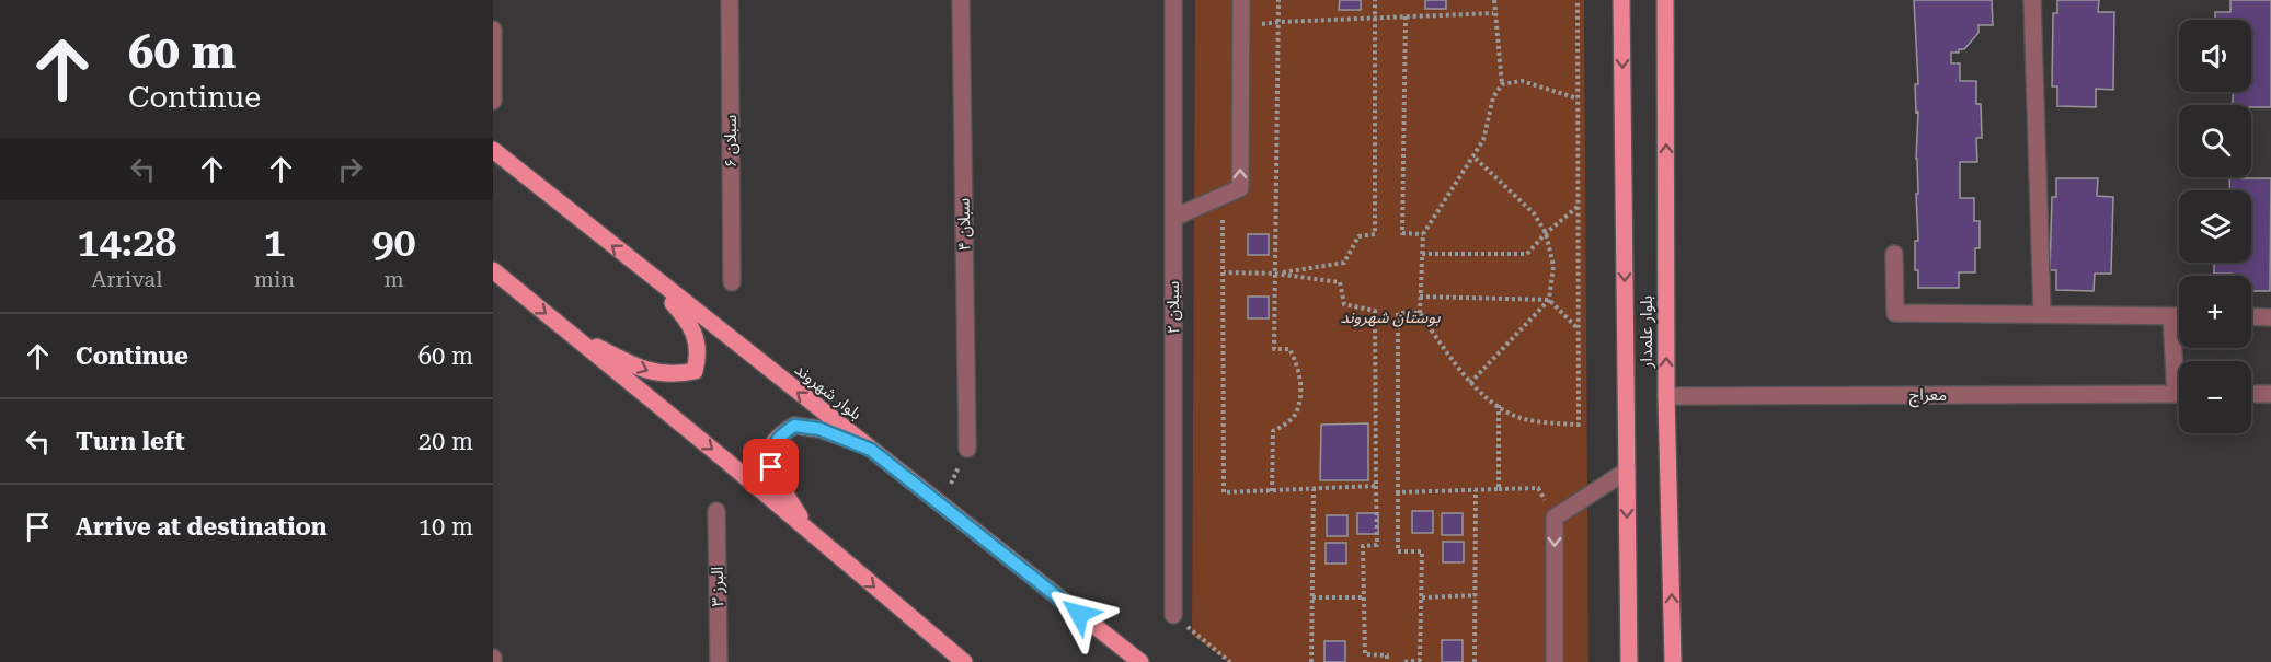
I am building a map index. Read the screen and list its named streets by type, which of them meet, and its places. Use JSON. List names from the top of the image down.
{
  "streets": {
    "main road": ["بلوار علمدار", "بلوار شهروند"],
    "street": [
      "سبلان ۶",
      "سبلان ۴",
      "سبلان ۲",
      "معراج",
      "البرز ۳"
    ]
  },
  "crossings": [
    ["بلوار علمدار", "معراج"]
  ],
  "parks": ["بوستان شهروند"],
  "page": {
    "turn": ["60 m", "Continue"],
    "map_buttons": ["+", "−"],
    "eta": [
      "14:28",
      "Arrival",
      "1",
      "min",
      "90",
      "m"
    ],
    "list": [
      {
        "name": "Continue",
        "value": "60 m"
      },
      {
        "name": "Turn left",
        "value": "20 m"
      },
      {
        "name": "Arrive at destination",
        "value": "10 m"
      }
    ]
  }
}
